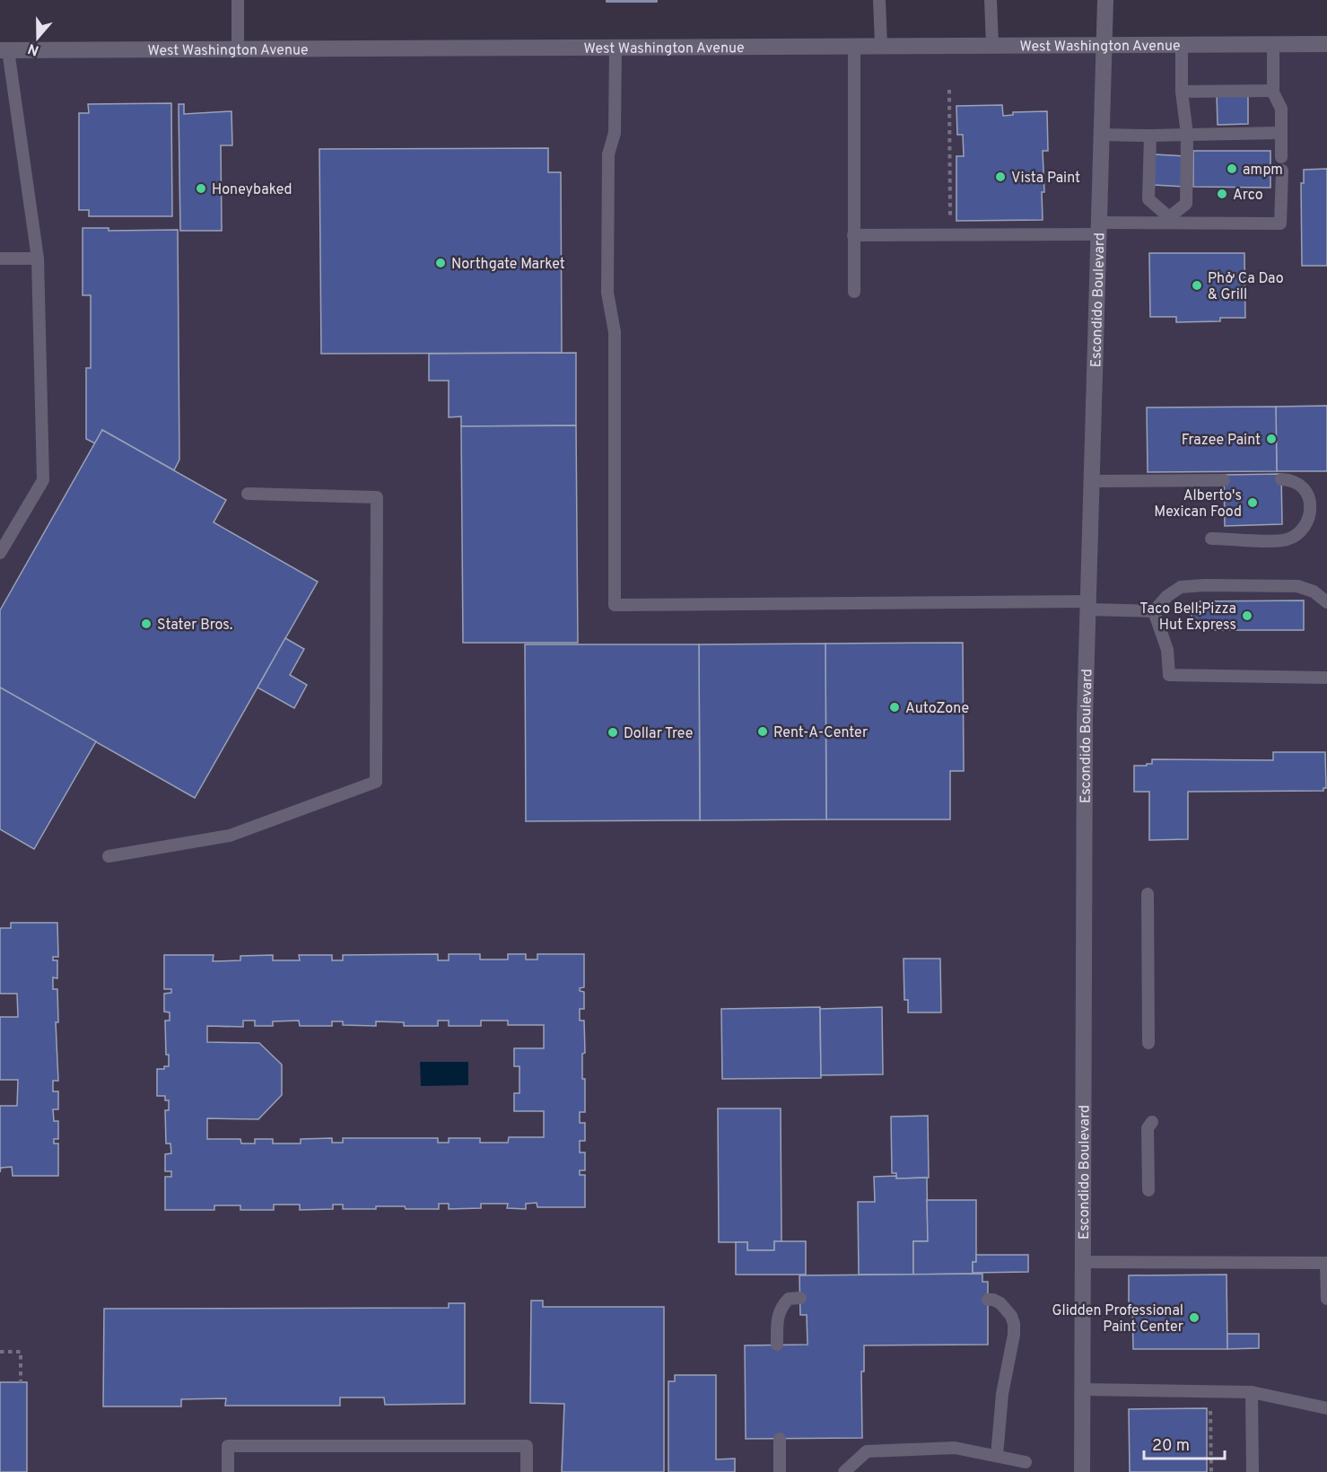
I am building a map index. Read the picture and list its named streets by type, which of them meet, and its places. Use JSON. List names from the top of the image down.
{
  "streets": {
    "main road": ["West Washington Avenue", "Escondido Boulevard"]
  },
  "crossings": [
    ["West Washington Avenue", "Escondido Boulevard"]
  ],
  "places": [
    "ampm",
    "Vista Paint",
    "Honeybaked",
    "Arco",
    "Northgate Market",
    "Phở Ca Dao & Grill",
    "Frazee Paint",
    "Alberto's Mexican Food",
    "Taco Bell;Pizza Hut Express",
    "Stater Bros.",
    "AutoZone",
    "Rent-A-Center",
    "Dollar Tree",
    "Glidden Professional Paint Center"
  ],
  "scale_bar": "20 m",
  "north": "bottom"
}
